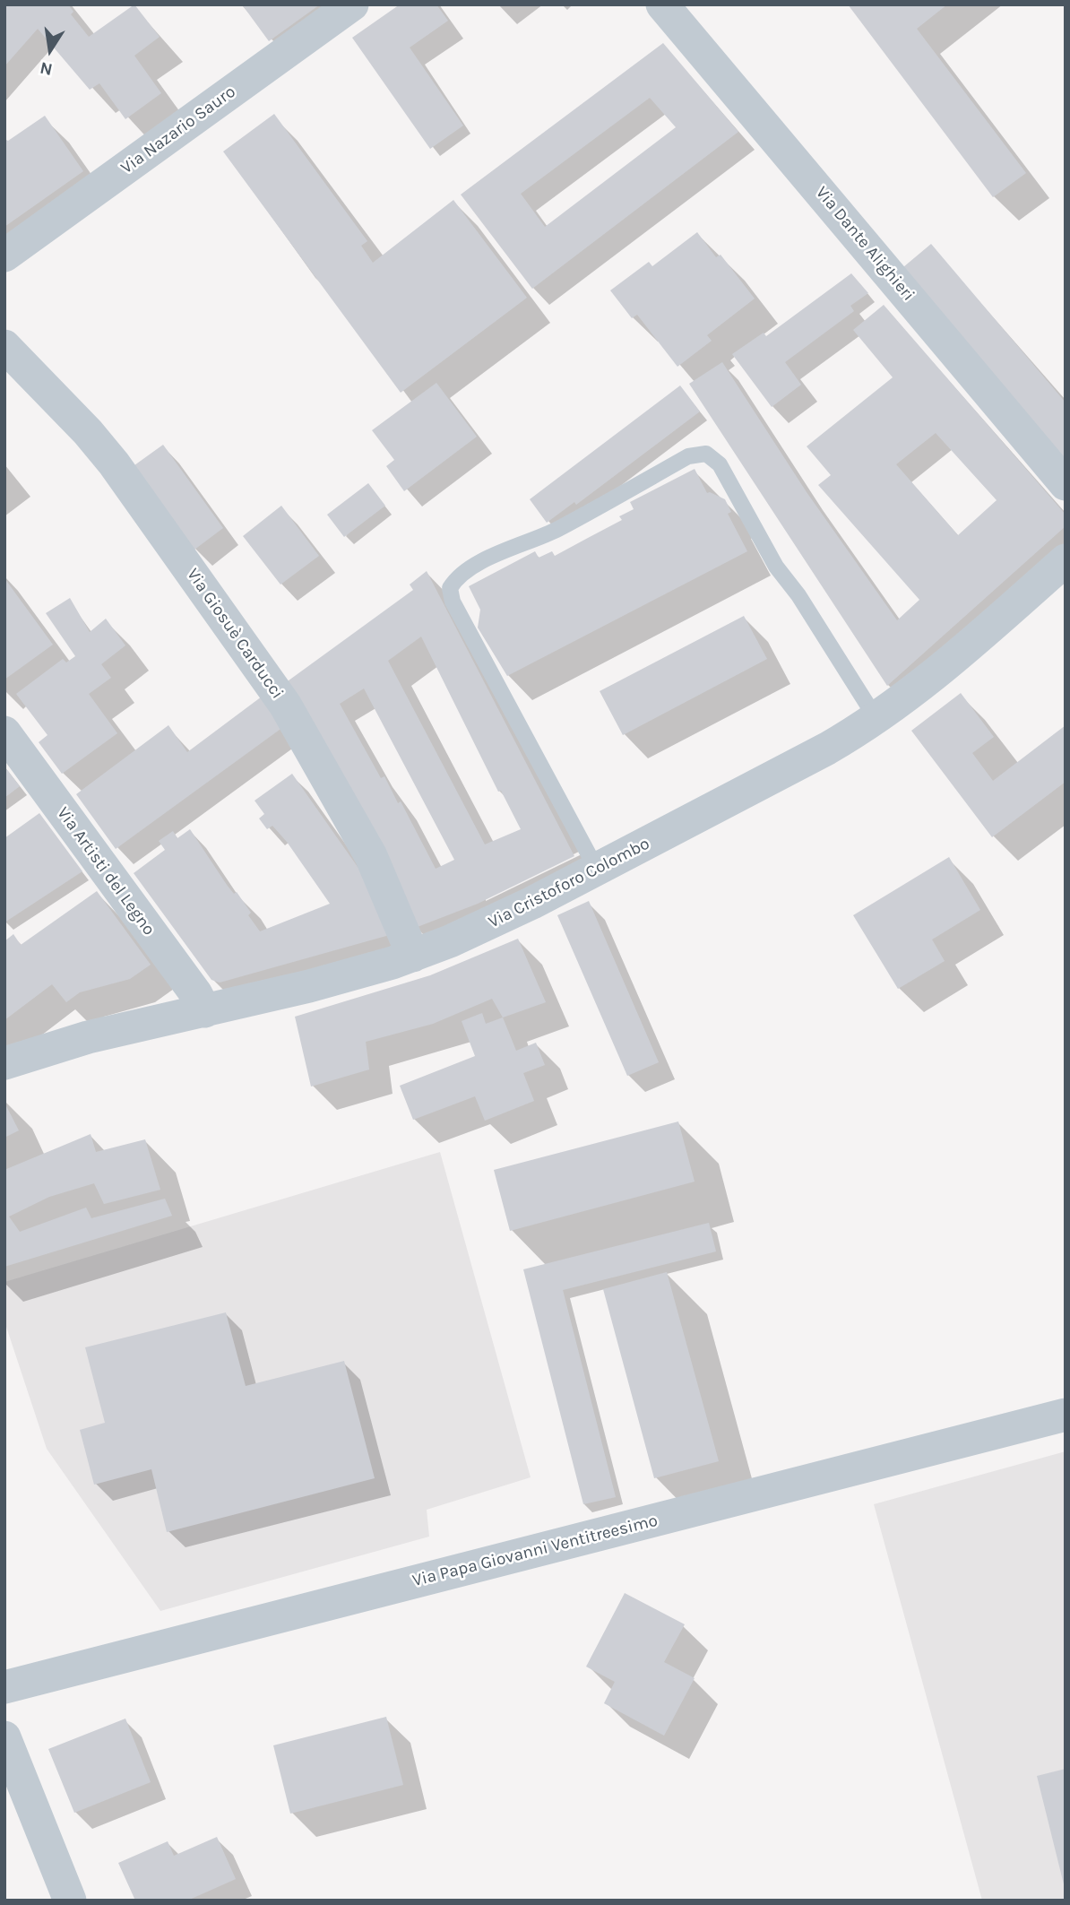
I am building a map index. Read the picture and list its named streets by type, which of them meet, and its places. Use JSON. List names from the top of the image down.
{
  "streets": {
    "street": [
      "Via Nazario Sauro",
      "Via Dante Alighieri",
      "Via Giosuè Carducci",
      "Via Artisti del Legno",
      "Via Cristoforo Colombo",
      "Via Papa Giovanni Ventitreesimo"
    ]
  },
  "crossings": [
    ["Via Giosuè Carducci", "Via Cristoforo Colombo"],
    ["Via Artisti del Legno", "Via Cristoforo Colombo"]
  ],
  "north": "bottom"
}
